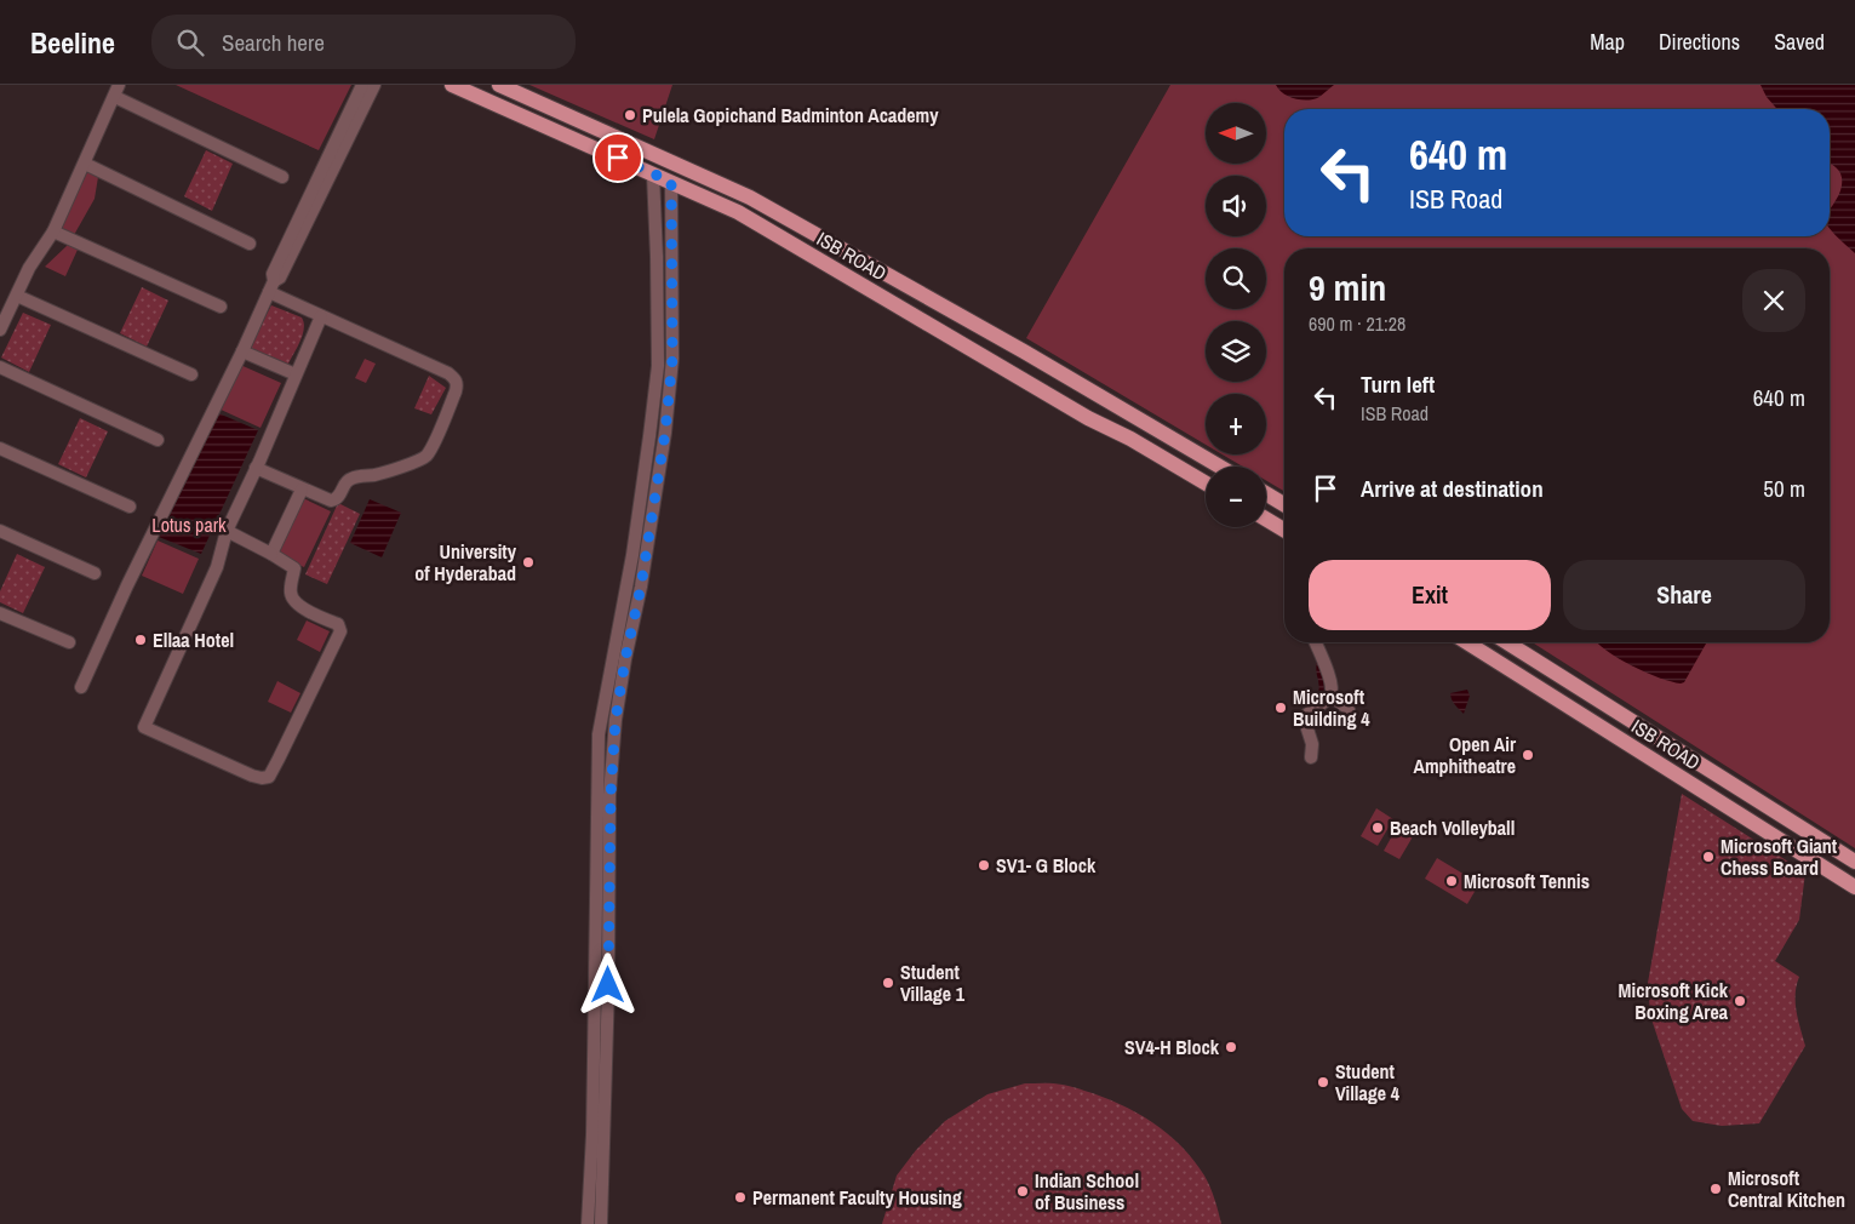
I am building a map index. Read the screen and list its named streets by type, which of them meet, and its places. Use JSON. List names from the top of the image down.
{
  "streets": {
    "main road": ["ISB ROAD"]
  },
  "parks": ["Lotus park"],
  "places": [
    "Pulela Gopichand Badminton Academy",
    "University of Hyderabad",
    "Ellaa Hotel",
    "Microsoft Building 4",
    "Open Air Amphitheatre",
    "Beach Volleyball",
    "Microsoft Giant Chess Board",
    "SV1- G Block",
    "Microsoft Tennis",
    "Student Village 1",
    "Microsoft Kick Boxing Area",
    "SV4-H Block",
    "Student Village 4",
    "Microsoft Central Kitchen",
    "Indian School of Business",
    "Permanent Faculty Housing"
  ],
  "north": "left",
  "page": {
    "header": "Beeline",
    "search": "Search here",
    "nav": ["Map", "Directions", "Saved"],
    "map_buttons": ["+", "−"],
    "turn": ["640 m", "ISB Road"],
    "heading": ["9 min", "690 m · 21:28"],
    "list": [
      {
        "name": "Turn left",
        "note": "ISB Road",
        "value": "640 m"
      },
      {
        "name": "Arrive at destination",
        "value": "50 m"
      }
    ],
    "buttons": ["Exit", "Share"]
  }
}
